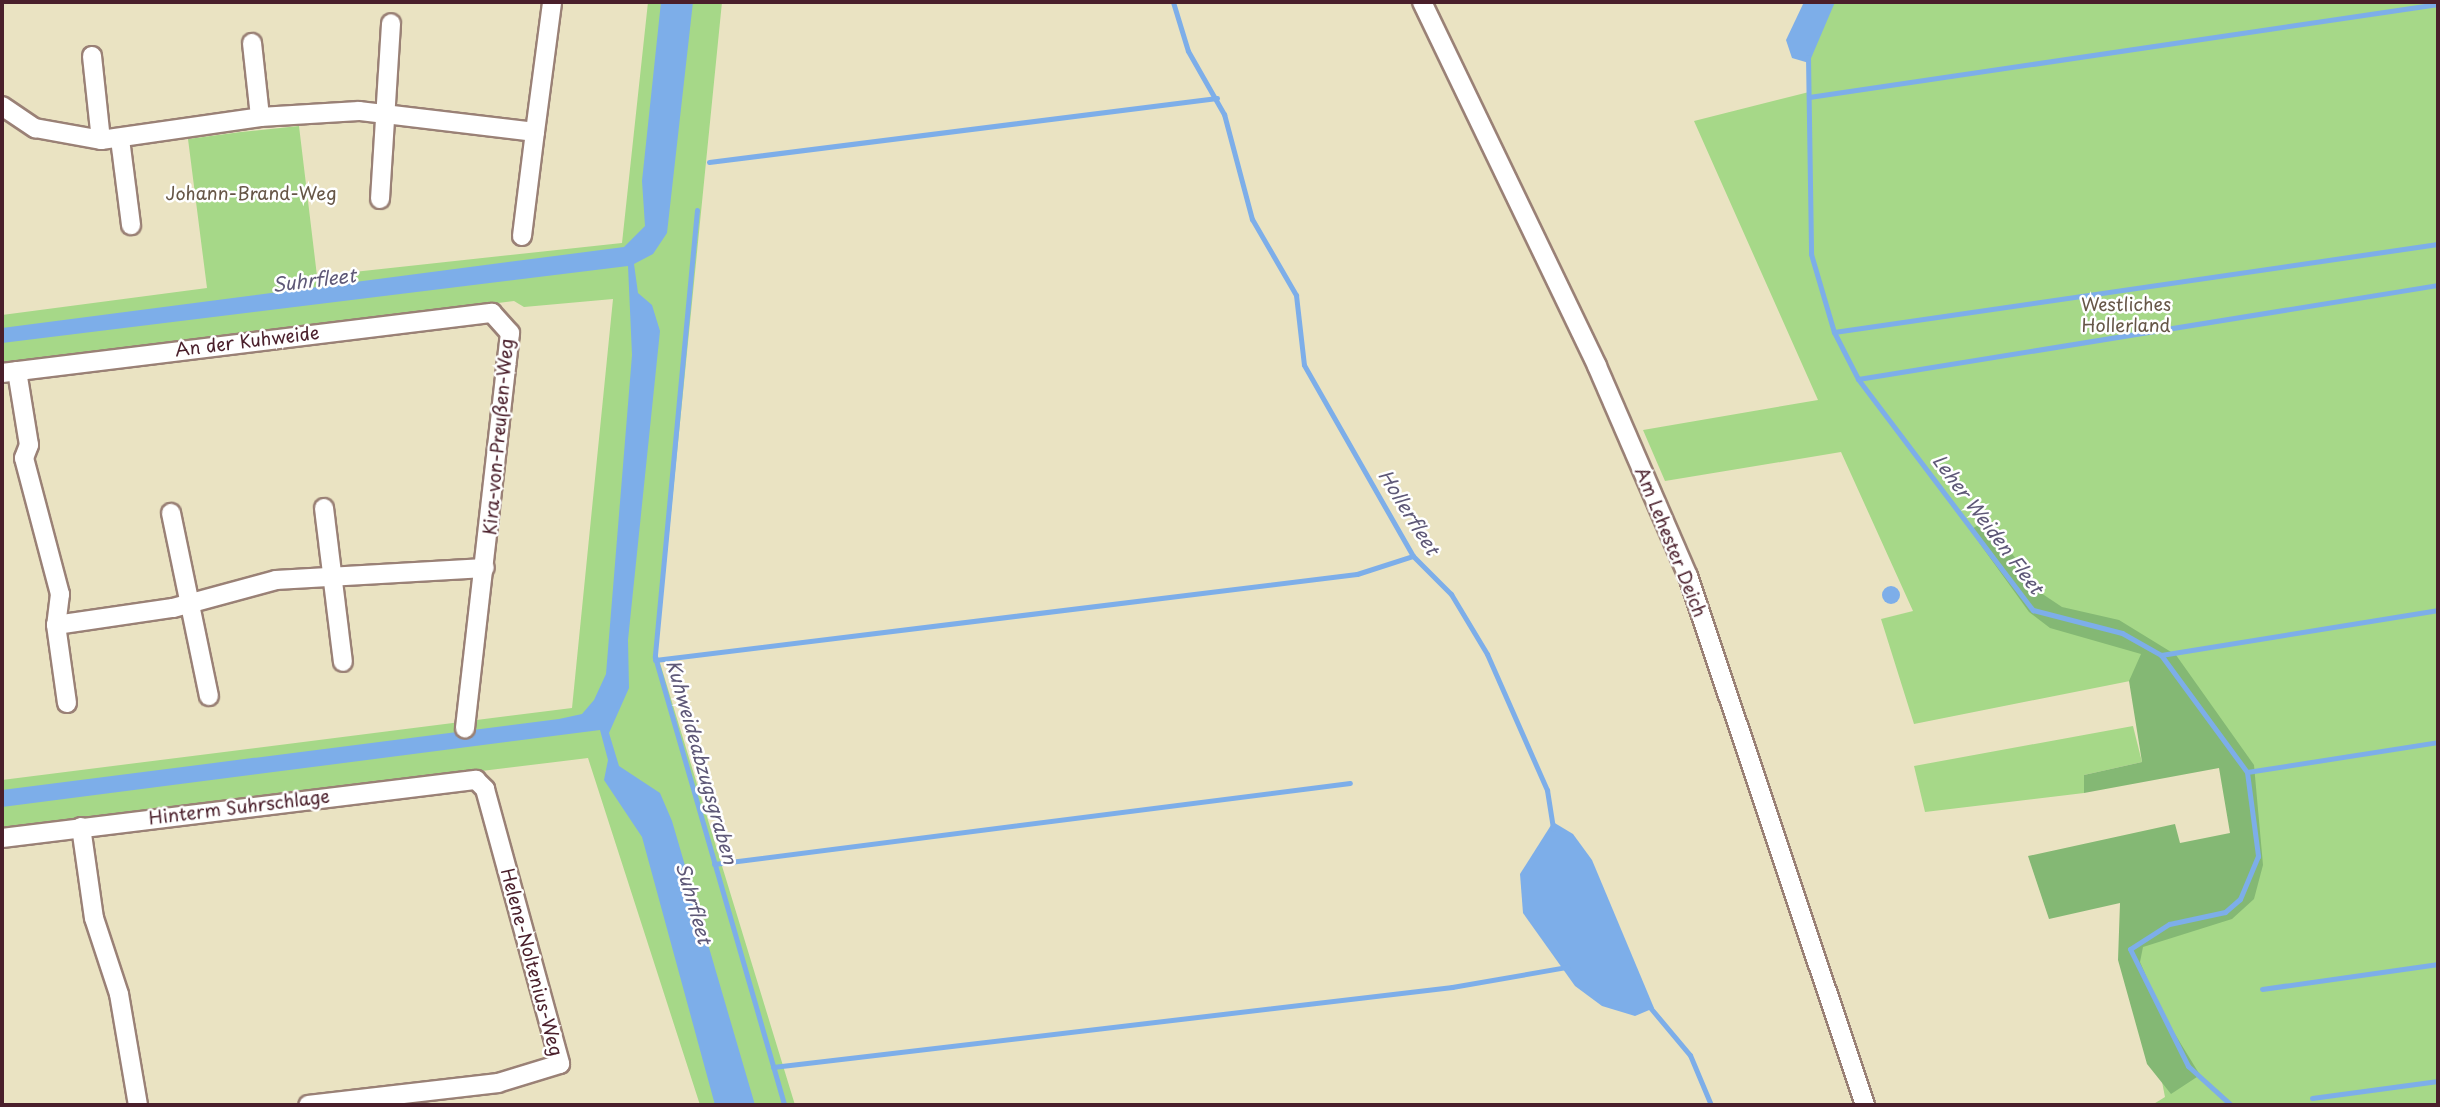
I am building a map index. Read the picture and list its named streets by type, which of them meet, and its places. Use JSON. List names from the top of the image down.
{
  "streets": {
    "street": [
      "An der Kuhweide",
      "Kira-von-Preußen-Weg",
      "Am Lehester Deich",
      "Hinterm Suhrschlage",
      "Helene-Noltenius-Weg"
    ]
  },
  "crossings": [
    ["An der Kuhweide", "Kira-von-Preußen-Weg"],
    ["Hinterm Suhrschlage", "Helene-Noltenius-Weg"]
  ],
  "water": [
    "Suhrfleet",
    "Hollerfleet",
    "Leher Weiden Fleet",
    "Kuhweideabzugsgraben"
  ],
  "parks": ["Johann-Brand-Weg", "Westliches Hollerland"]
}
